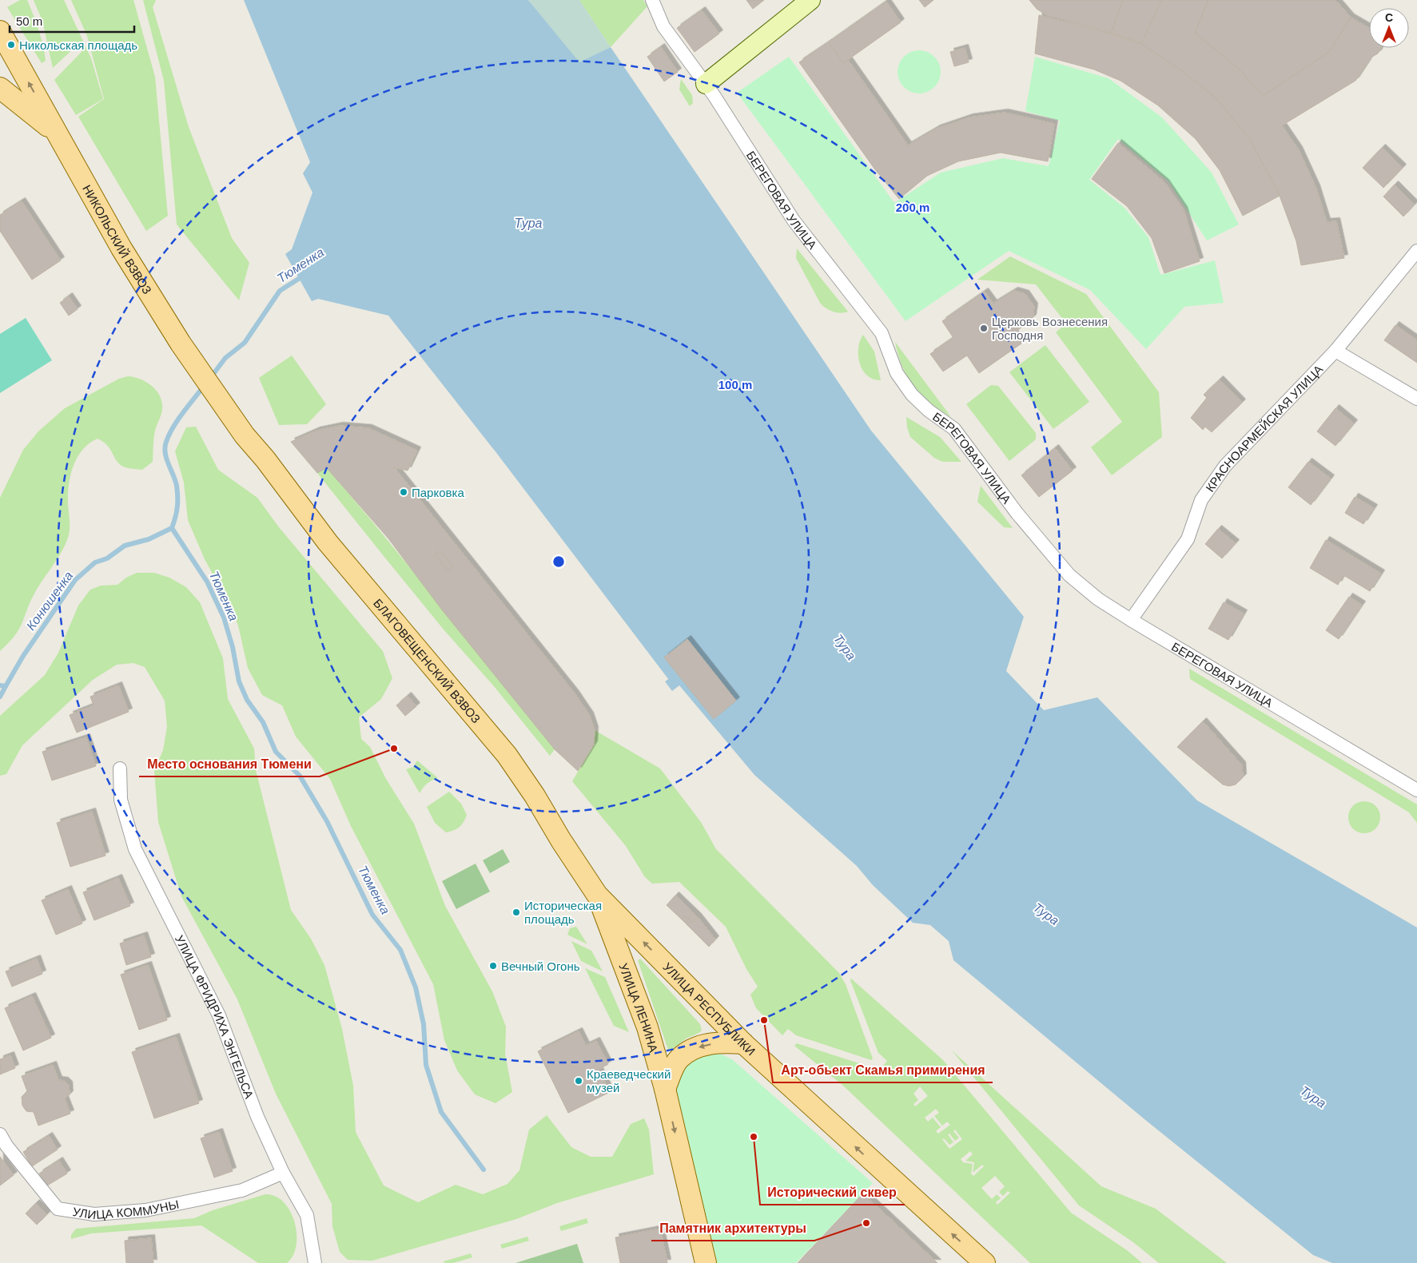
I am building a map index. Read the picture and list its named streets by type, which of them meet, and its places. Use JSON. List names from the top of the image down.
{
  "streets": {
    "main road": [
      "НИКОЛЬСКИЙ ВЗВОЗ",
      "БЛАГОВЕЩЕНСКИЙ ВЗВОЗ",
      "УЛИЦА ЛЕНИНА",
      "УЛИЦА РЕСПУБЛИКИ"
    ],
    "street": [
      "БЕРЕГОВАЯ УЛИЦА",
      "КРАСНОАРМЕЙСКАЯ УЛИЦА",
      "УЛИЦА ФРИДРИХА ЭНГЕЛЬСА",
      "УЛИЦА КОММУНЫ"
    ]
  },
  "crossings": [
    ["БЕРЕГОВАЯ УЛИЦА", "КРАСНОАРМЕЙСКАЯ УЛИЦА"],
    ["НИКОЛЬСКИЙ ВЗВОЗ", "БЛАГОВЕЩЕНСКИЙ ВЗВОЗ"],
    ["БЛАГОВЕЩЕНСКИЙ ВЗВОЗ", "УЛИЦА ЛЕНИНА"],
    ["БЛАГОВЕЩЕНСКИЙ ВЗВОЗ", "УЛИЦА РЕСПУБЛИКИ"],
    ["УЛИЦА ЛЕНИНА", "УЛИЦА РЕСПУБЛИКИ"],
    ["УЛИЦА ФРИДРИХА ЭНГЕЛЬСА", "УЛИЦА КОММУНЫ"]
  ],
  "one_way": ["УЛИЦА ЛЕНИНА", "УЛИЦА РЕСПУБЛИКИ"],
  "water": ["Тура", "Тюменка", "Конюшенка"],
  "places": [
    "Никольская площадь",
    "Церковь Вознесения Господня",
    "Парковка",
    "Место основания Тюмени",
    "Историческая площадь",
    "Вечный Огонь",
    "Арт-обьект Скамья примирения",
    "Краеведческий музей",
    "Исторический сквер",
    "Памятник архитектуры"
  ],
  "scale_bar": "50 m",
  "north": "top",
  "rings": ["200 m", "100 m"]
}
